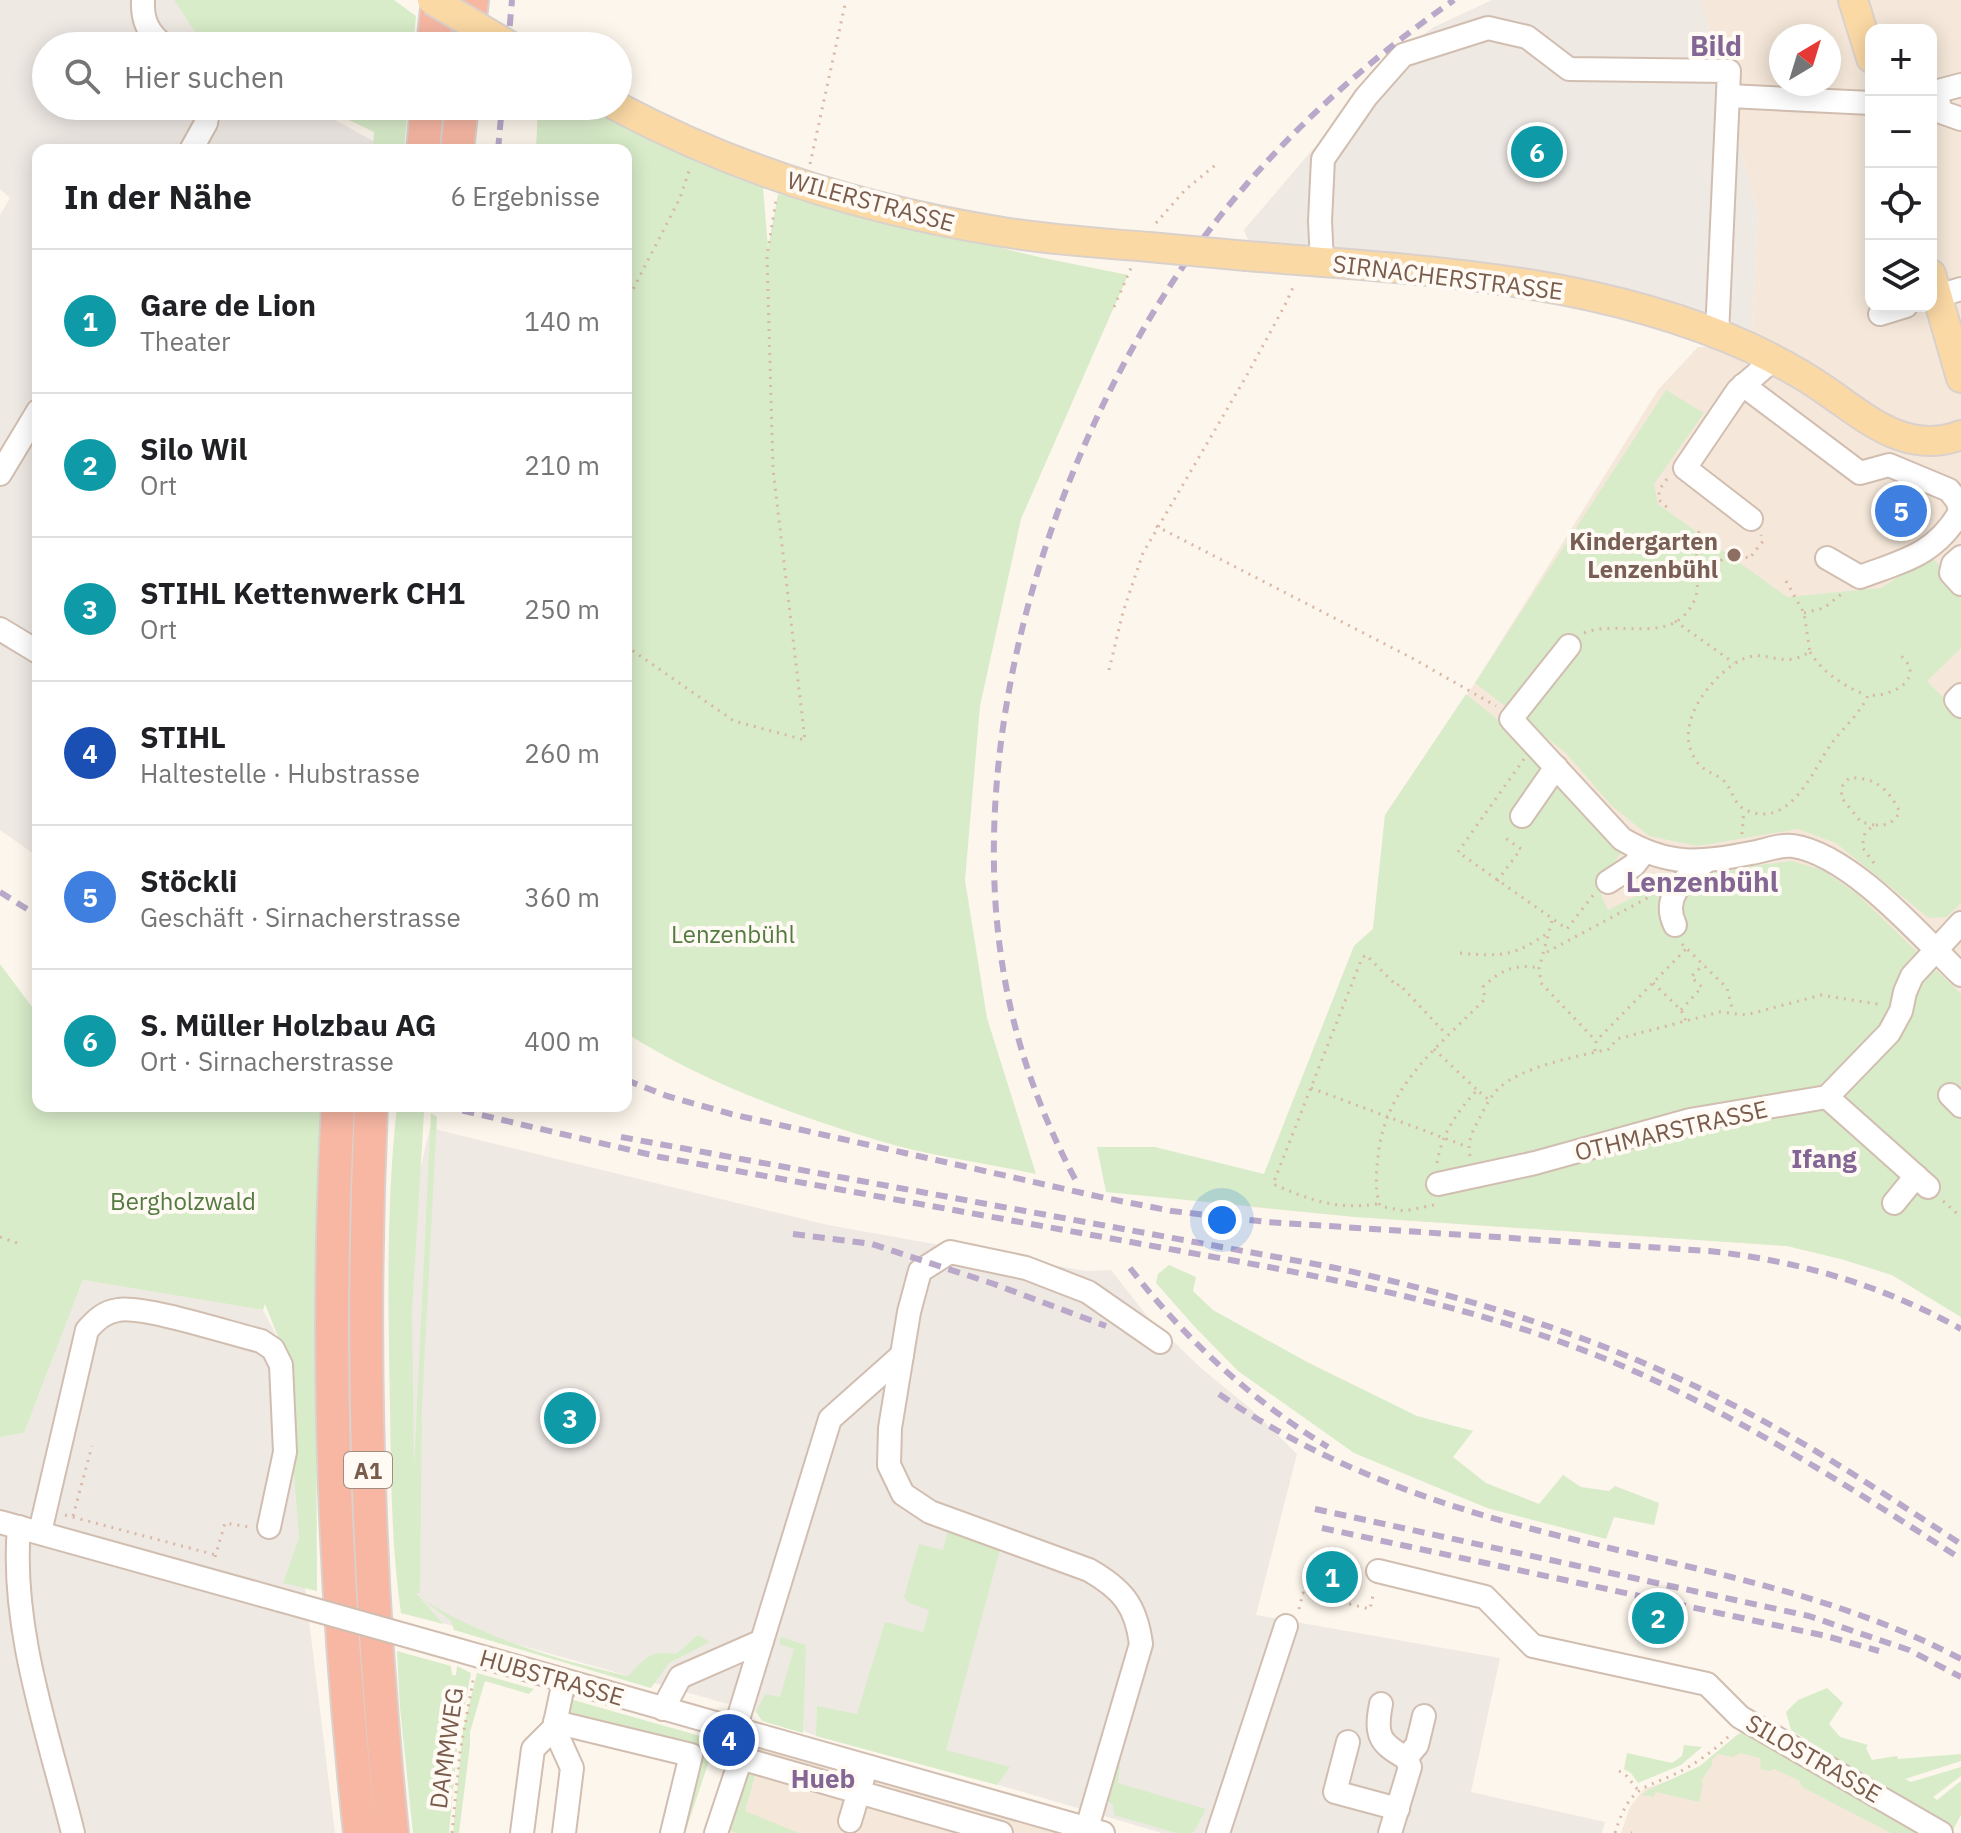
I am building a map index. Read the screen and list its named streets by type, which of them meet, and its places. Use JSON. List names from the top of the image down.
{
  "streets": {
    "highway": ["A1"],
    "main road": ["WILERSTRASSE", "SIRNACHERSTRASSE"],
    "street": ["OTHMARSTRASSE", "HUBSTRASSE", "SILOSTRASSE"],
    "path": ["DAMMWEG"]
  },
  "crossings": [
    ["WILERSTRASSE", "SIRNACHERSTRASSE"]
  ],
  "districts": [
    "Bild",
    "Lenzenbühl",
    "Ifang",
    "Hueb"
  ],
  "parks": ["Lenzenbühl", "Bergholzwald"],
  "places": ["Kindergarten Lenzenbühl"],
  "north": "top right",
  "page": {
    "map_buttons": ["+", "−"],
    "search": "Hier suchen",
    "pins": [
      "6",
      "5",
      "3",
      "1",
      "2",
      "4"
    ],
    "heading": ["In der Nähe", "6 Ergebnisse"],
    "list": [
      {
        "mark": "1",
        "name": "Gare de Lion",
        "note": "Theater",
        "value": "140 m"
      },
      {
        "mark": "2",
        "name": "Silo Wil",
        "note": "Ort",
        "value": "210 m"
      },
      {
        "mark": "3",
        "name": "STIHL Kettenwerk CH1",
        "note": "Ort",
        "value": "250 m"
      },
      {
        "mark": "4",
        "name": "STIHL",
        "note": "Haltestelle · Hubstrasse",
        "value": "260 m"
      },
      {
        "mark": "5",
        "name": "Stöckli",
        "note": "Geschäft · Sirnacherstrasse",
        "value": "360 m"
      },
      {
        "mark": "6",
        "name": "S. Müller Holzbau AG",
        "note": "Ort · Sirnacherstrasse",
        "value": "400 m"
      }
    ]
  }
}
